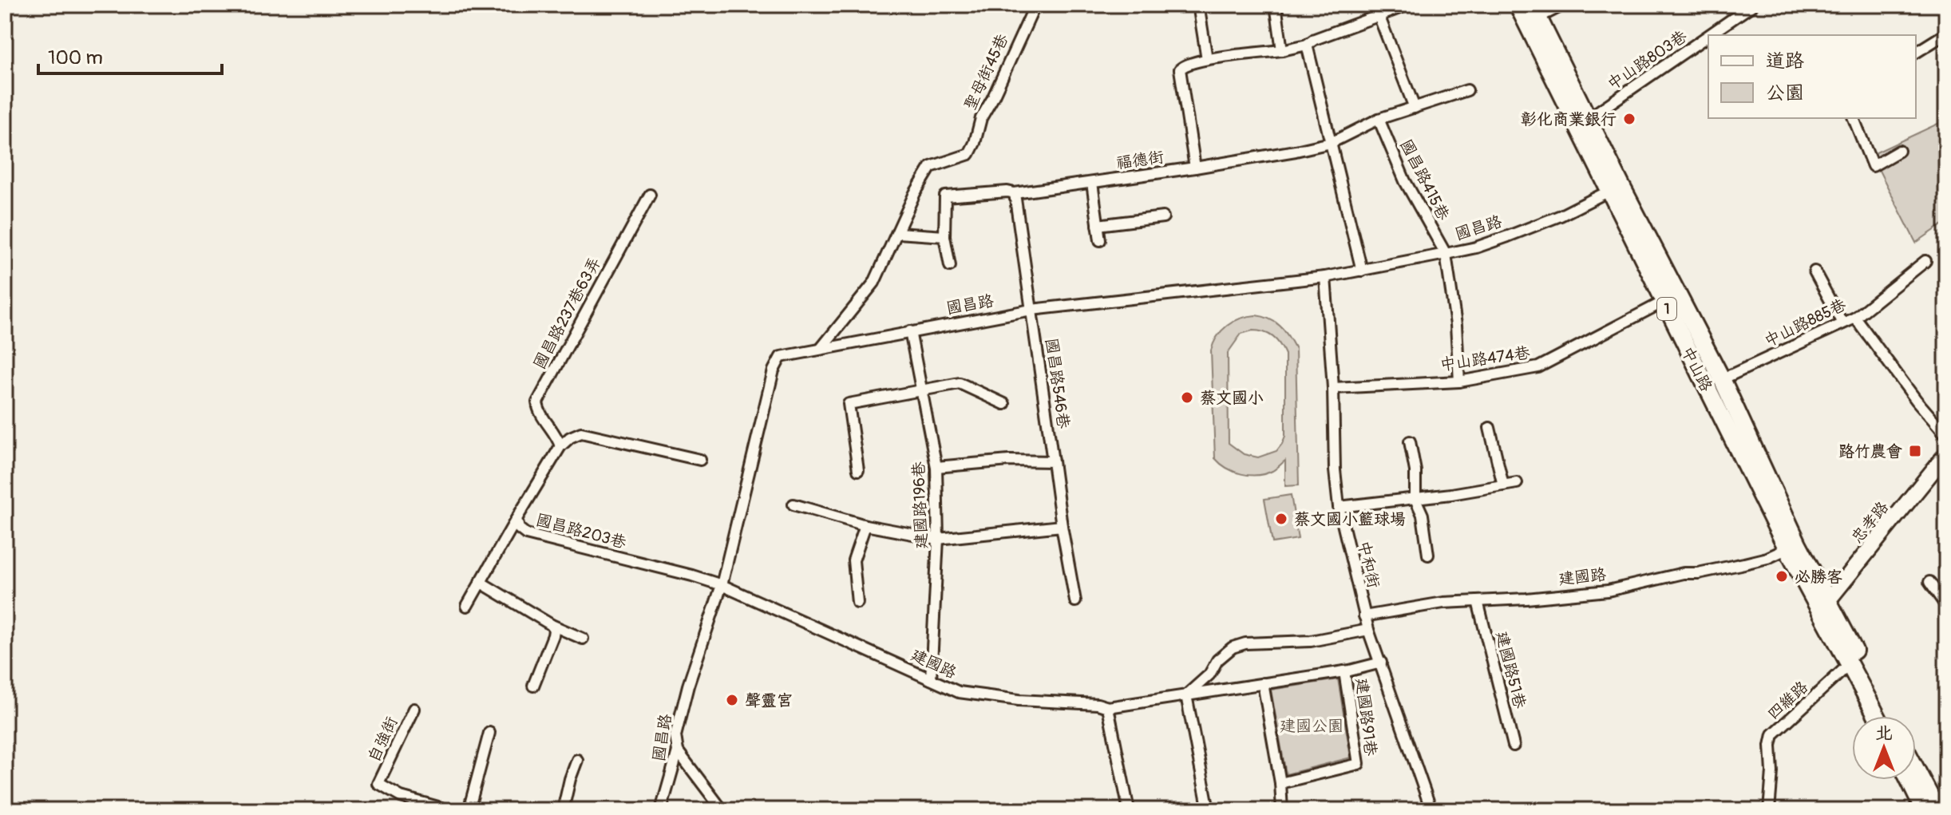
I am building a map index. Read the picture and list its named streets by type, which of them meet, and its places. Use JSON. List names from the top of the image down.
{
  "streets": {
    "main road": ["1", "中山路"],
    "street": [
      "中山路803巷",
      "聖母街45巷",
      "福德街",
      "國昌路415巷",
      "國昌路",
      "國昌路237巷63弄",
      "中山路885巷",
      "中山路474巷",
      "國昌路546巷",
      "建國路196巷",
      "忠孝路",
      "國昌路203巷",
      "中和街",
      "建國路",
      "建國路51巷",
      "四維路",
      "建國路91巷",
      "自強街"
    ]
  },
  "crossings": [
    ["中山路803巷", "中山路"],
    ["聖母街45巷", "國昌路"],
    ["福德街", "國昌路415巷"],
    ["國昌路415巷", "國昌路"],
    ["國昌路", "中山路"],
    ["國昌路", "國昌路546巷"],
    ["國昌路", "建國路196巷"],
    ["國昌路", "國昌路203巷"],
    ["國昌路", "中和街"],
    ["國昌路", "建國路"],
    ["國昌路237巷63弄", "國昌路203巷"],
    ["中山路885巷", "中山路"],
    ["中山路474巷", "中山路"],
    ["中山路474巷", "中和街"],
    ["中山路", "忠孝路"],
    ["中山路", "建國路"],
    ["中山路", "四維路"],
    ["建國路196巷", "建國路"],
    ["國昌路203巷", "建國路"],
    ["中和街", "建國路"],
    ["建國路", "建國路51巷"],
    ["建國路", "建國路91巷"]
  ],
  "parks": ["建國公園"],
  "places": {
    "other": [
      "彰化商業銀行",
      "蔡文國小",
      "蔡文國小籃球場",
      "必勝客",
      "聲靈宮"
    ],
    "transit": ["路竹農會"]
  },
  "legend": ["道路", "公園"],
  "scale_bar": "100 m",
  "north": "top"
}
